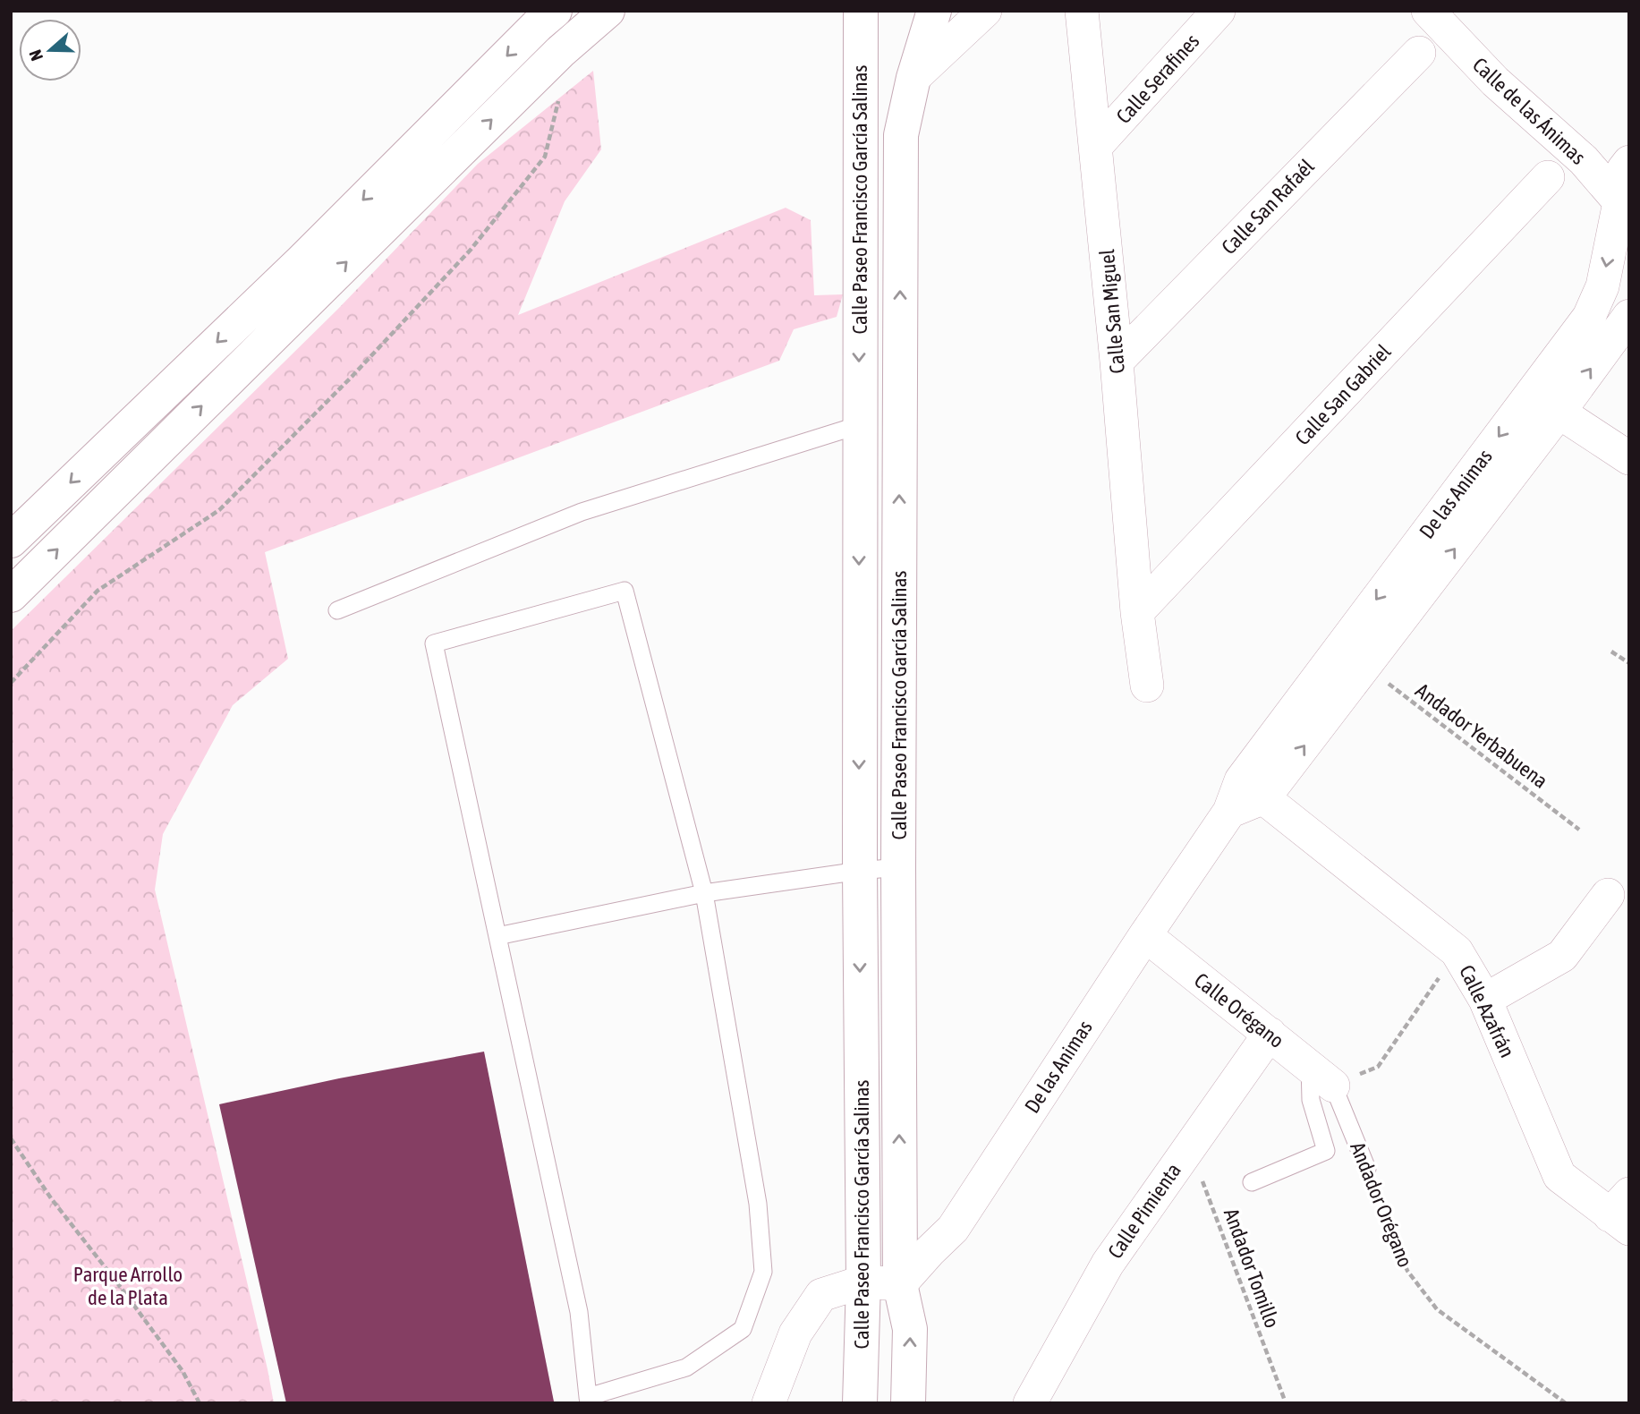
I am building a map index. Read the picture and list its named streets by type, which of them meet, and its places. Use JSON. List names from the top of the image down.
{
  "streets": {
    "main road": ["Calle Paseo Francisco García Salinas"],
    "street": [
      "Calle Serafines",
      "Calle de las Ánimas",
      "Calle San Rafaél",
      "Calle San Miguel",
      "Calle San Gabriel",
      "De las Animas",
      "Calle Orégano",
      "Calle Azafrán",
      "Calle Pimienta"
    ],
    "lane": ["Andador Orégano"],
    "path": ["Andador Yerbabuena", "Andador Tomillo"]
  },
  "crossings": [
    ["Calle Serafines", "Calle San Miguel"],
    ["Calle de las Ánimas", "De las Animas"],
    ["Calle Paseo Francisco García Salinas", "De las Animas"],
    ["Calle San Rafaél", "Calle San Miguel"],
    ["Calle San Miguel", "Calle San Gabriel"],
    ["De las Animas", "Andador Yerbabuena"],
    ["De las Animas", "Calle Orégano"],
    ["De las Animas", "Calle Azafrán"],
    ["Calle Orégano", "Andador Orégano"],
    ["Calle Orégano", "Calle Pimienta"],
    ["Calle Pimienta", "Andador Tomillo"]
  ],
  "parks": ["Parque Arrollo de la Plata"],
  "north": "left"
}
